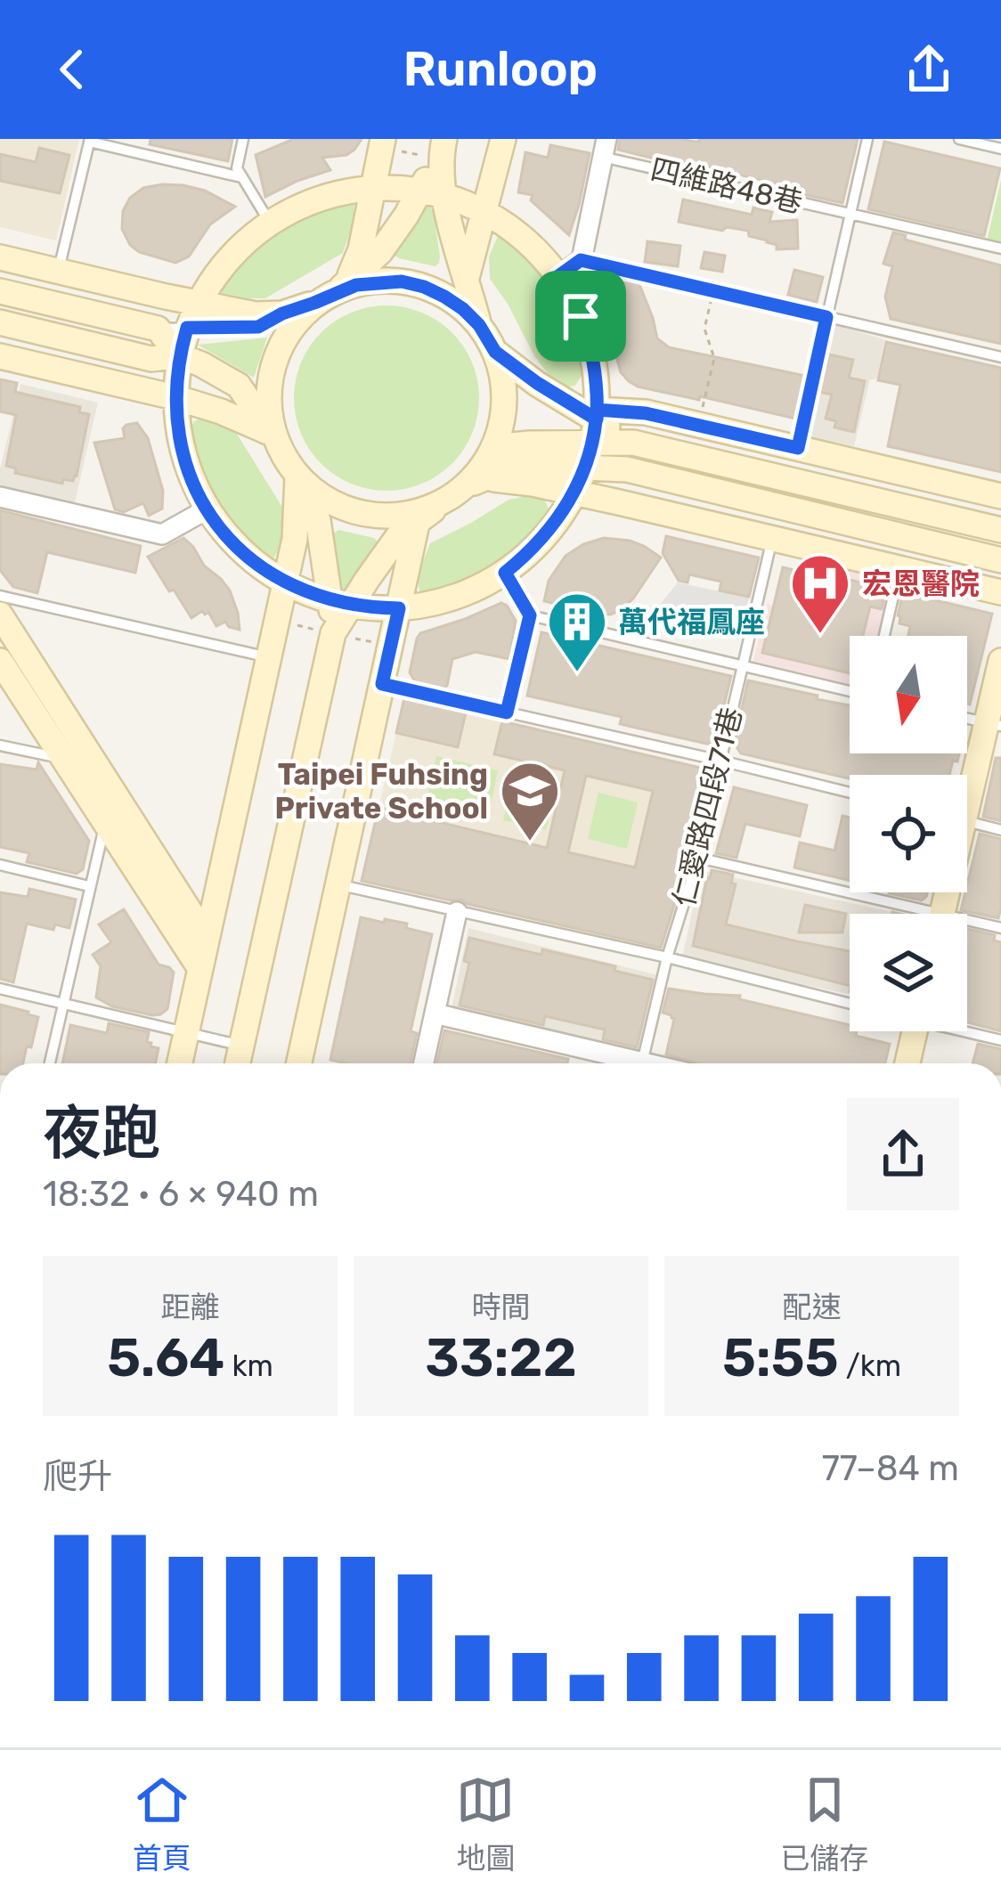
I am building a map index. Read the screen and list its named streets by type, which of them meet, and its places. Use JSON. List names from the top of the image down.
{
  "streets": {
    "lane": ["四維路48巷", "仁愛路四段71巷"]
  },
  "places": {
    "hospital": ["宏恩醫院"],
    "building": ["萬代福鳳座"],
    "school or university": ["Taipei Fuhsing Private School"]
  },
  "north": "bottom",
  "page": {
    "header": "Runloop",
    "heading": ["夜跑", "18:32 · 6 × 940 m"],
    "stats": [
      ["距離", "5.64 km"],
      ["時間", "33:22"],
      ["配速", "5:55 /km"]
    ],
    "chart": ["爬升", "77–84 m"],
    "tabs": ["首頁", "地圖", "已儲存"]
  }
}
